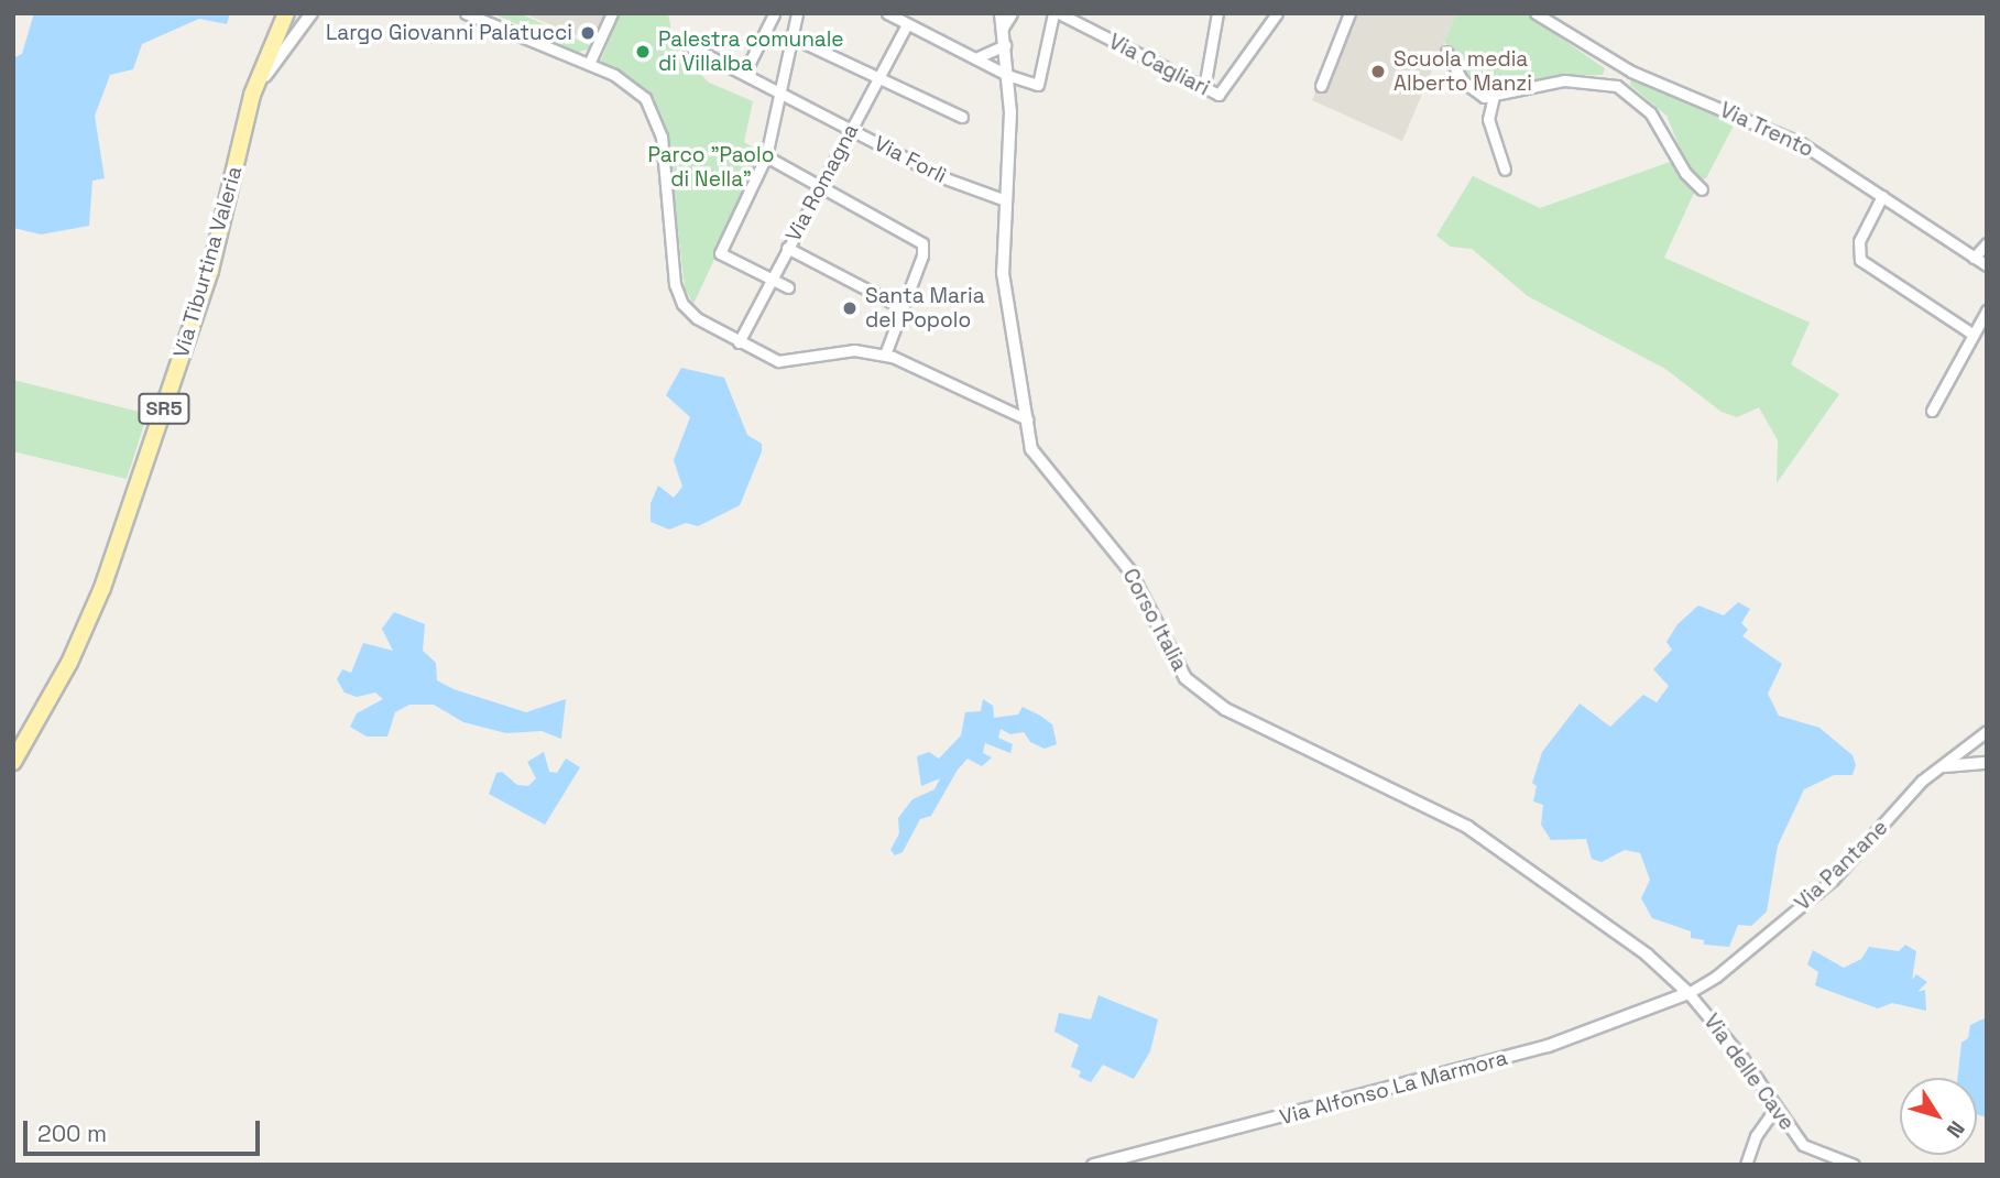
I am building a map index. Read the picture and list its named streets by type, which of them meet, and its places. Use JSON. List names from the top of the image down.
{
  "streets": {
    "main road": ["Via Tiburtina Valeria", "SR5"],
    "street": [
      "Via Cagliari",
      "Via Trento",
      "Via Forlì",
      "Via Romagna",
      "Corso Italia",
      "Via Pantane",
      "Via delle Cave",
      "Via Alfonso La Marmora"
    ]
  },
  "crossings": [
    ["Via Forlì", "Via Romagna"],
    ["Via Forlì", "Corso Italia"],
    ["Corso Italia", "Via Pantane"],
    ["Corso Italia", "Via delle Cave"],
    ["Corso Italia", "Via Alfonso La Marmora"],
    ["Via Pantane", "Via delle Cave"],
    ["Via Pantane", "Via Alfonso La Marmora"],
    ["Via delle Cave", "Via Alfonso La Marmora"]
  ],
  "parks": ["Parco \"Paolo di Nella\""],
  "places": [
    "Largo Giovanni Palatucci",
    "Palestra comunale di Villalba",
    "Scuola media Alberto Manzi",
    "Santa Maria del Popolo"
  ],
  "scale_bar": "200 m",
  "north": "bottom right"
}
